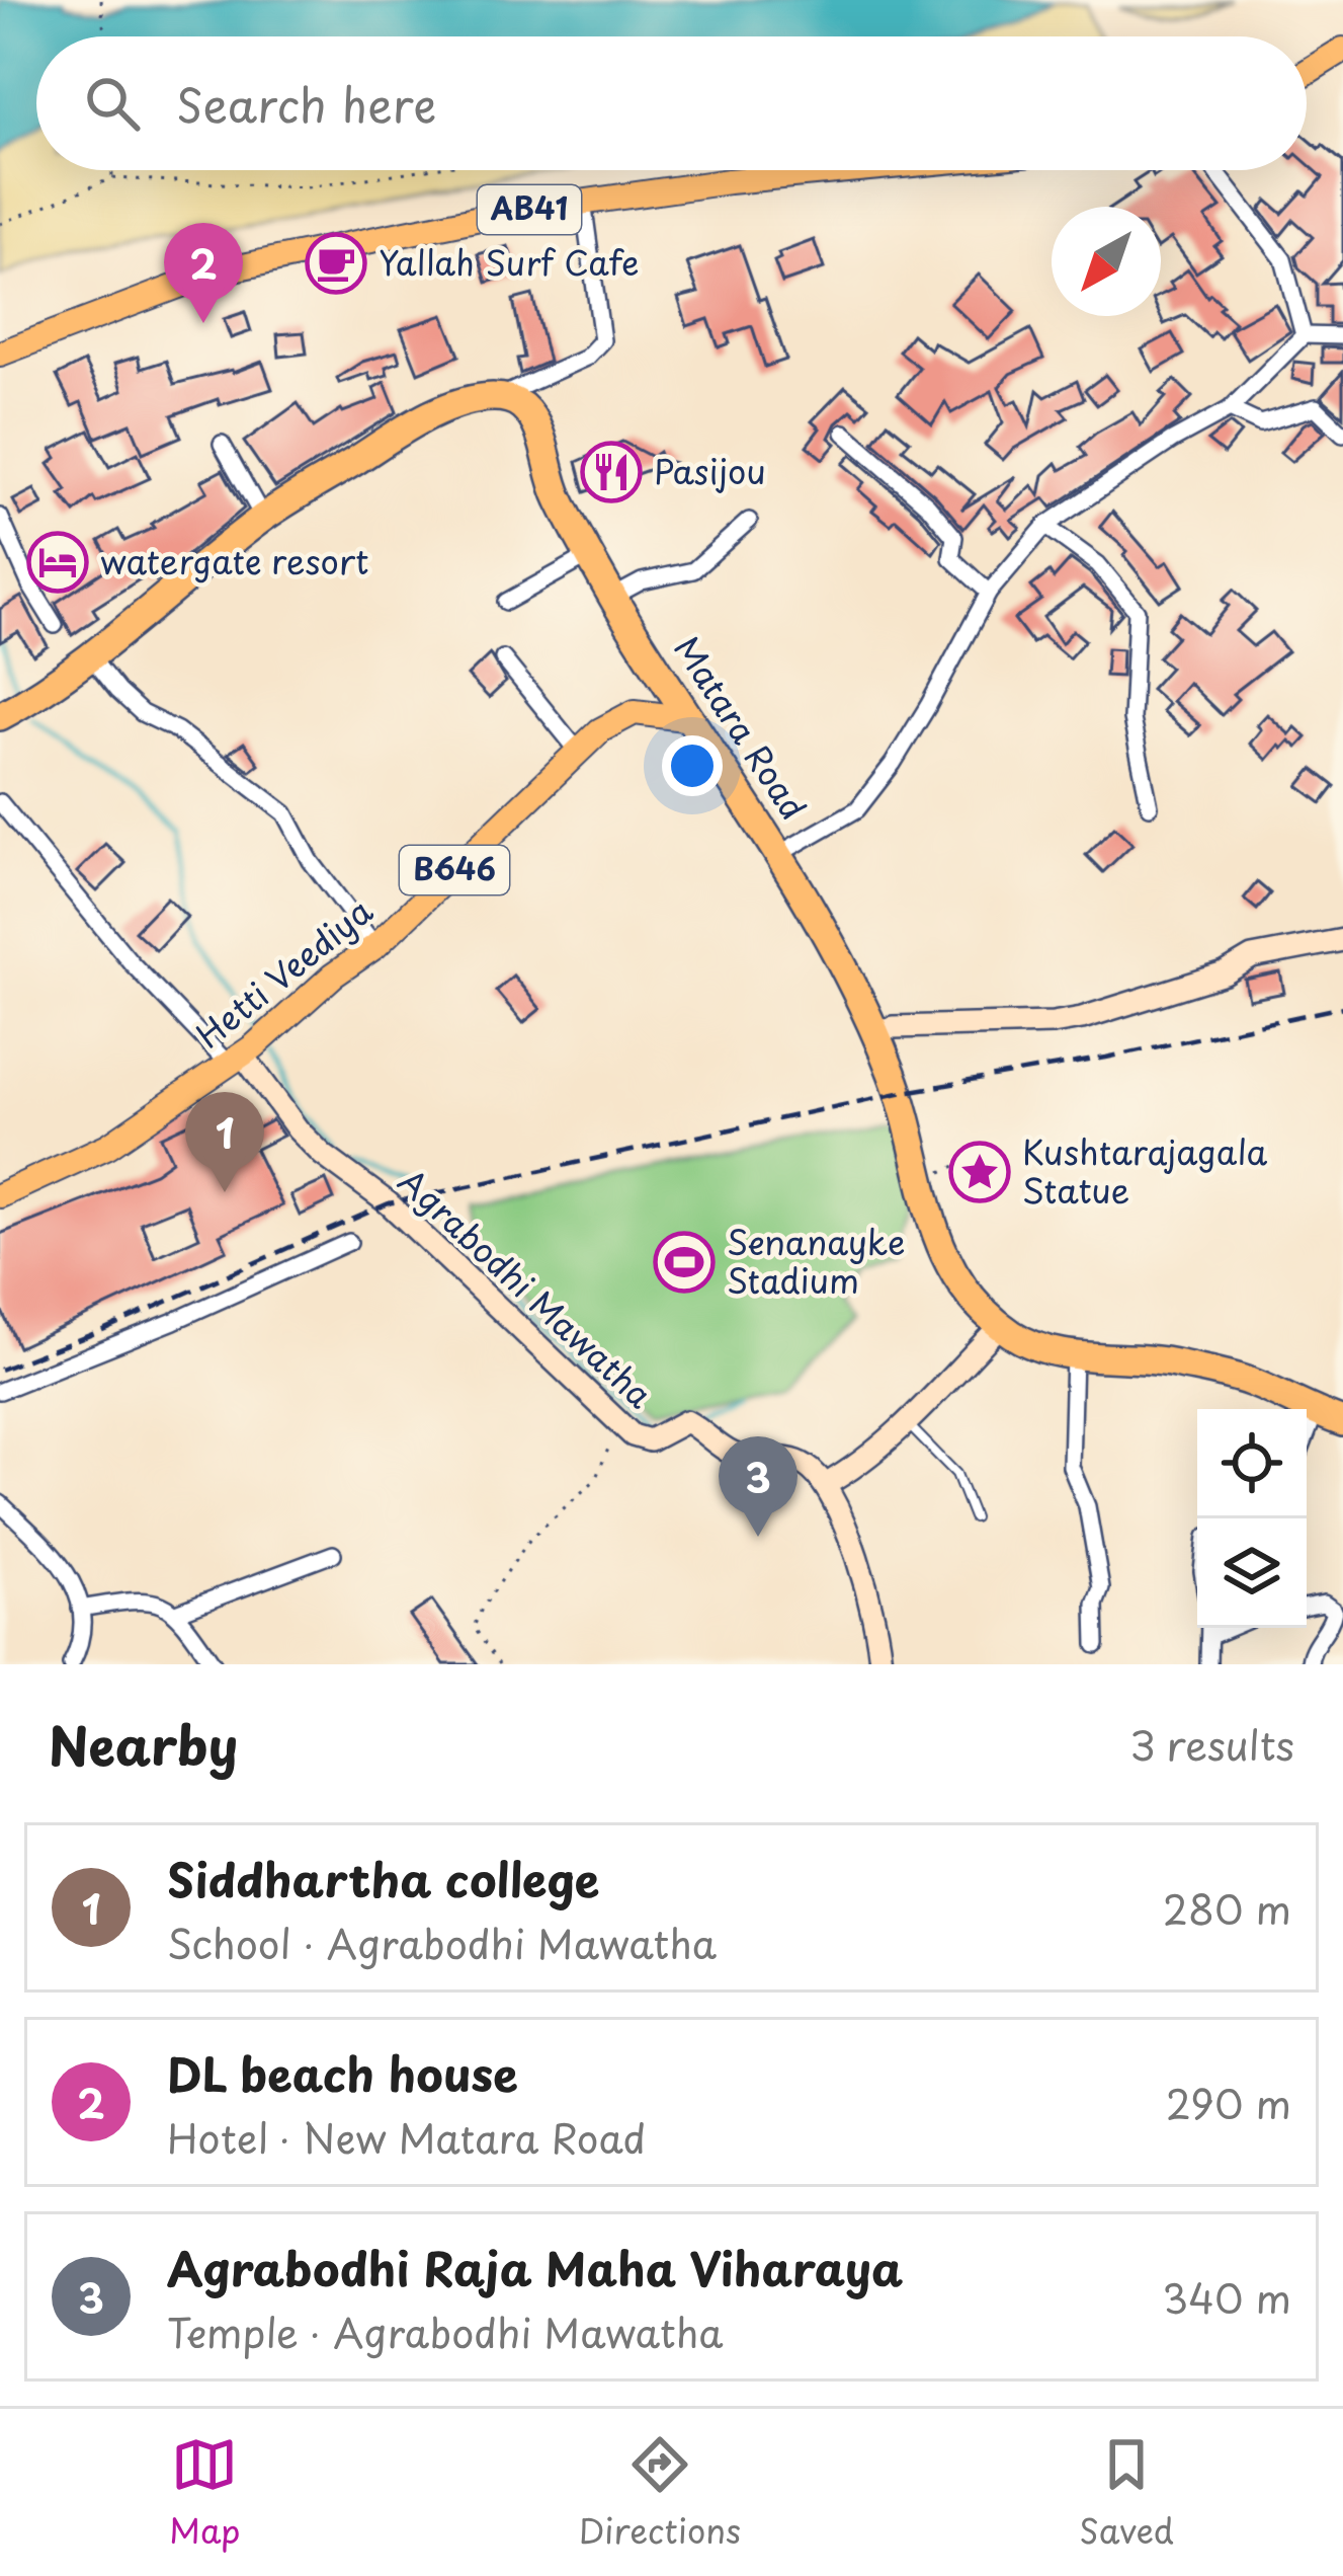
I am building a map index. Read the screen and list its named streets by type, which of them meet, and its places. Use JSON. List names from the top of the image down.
{
  "streets": {
    "highway": ["Matara Road"],
    "main road": ["AB41", "B646", "Hetti Veediya"],
    "street": ["Agrabodhi Mawatha"]
  },
  "crossings": [
    ["Matara Road", "Hetti Veediya"],
    ["Hetti Veediya", "Agrabodhi Mawatha"]
  ],
  "places": {
    "cafe": ["Yallah Surf Cafe"],
    "restaurant": ["Pasijou"],
    "hotel": ["watergate resort"],
    "place": ["Kushtarajagala Statue"],
    "sports": ["Senanayke Stadium"]
  },
  "north": "bottom left",
  "page": {
    "search": "Search here",
    "pins": ["2", "1", "3"],
    "heading": ["Nearby", "3 results"],
    "list": [
      {
        "mark": "1",
        "name": "Siddhartha college",
        "note": "School · Agrabodhi Mawatha",
        "value": "280 m"
      },
      {
        "mark": "2",
        "name": "DL beach house",
        "note": "Hotel · New Matara Road",
        "value": "290 m"
      },
      {
        "mark": "3",
        "name": "Agrabodhi Raja Maha Viharaya",
        "note": "Temple · Agrabodhi Mawatha",
        "value": "340 m"
      }
    ],
    "nav": ["Map", "Directions", "Saved"]
  }
}
